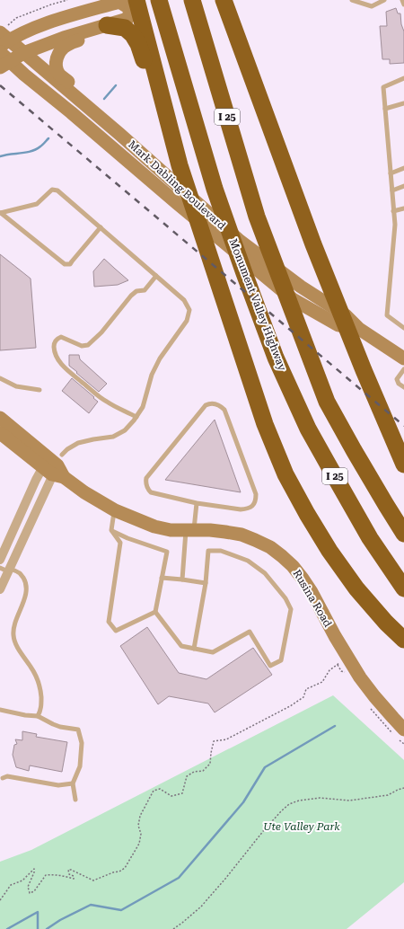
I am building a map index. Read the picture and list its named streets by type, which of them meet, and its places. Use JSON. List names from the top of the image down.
{
  "streets": {
    "highway": ["I 25", "Monument Valley Highway"],
    "street": ["Mark Dabling Boulevard", "Rusina Road"]
  },
  "parks": ["Ute Valley Park"]
}
